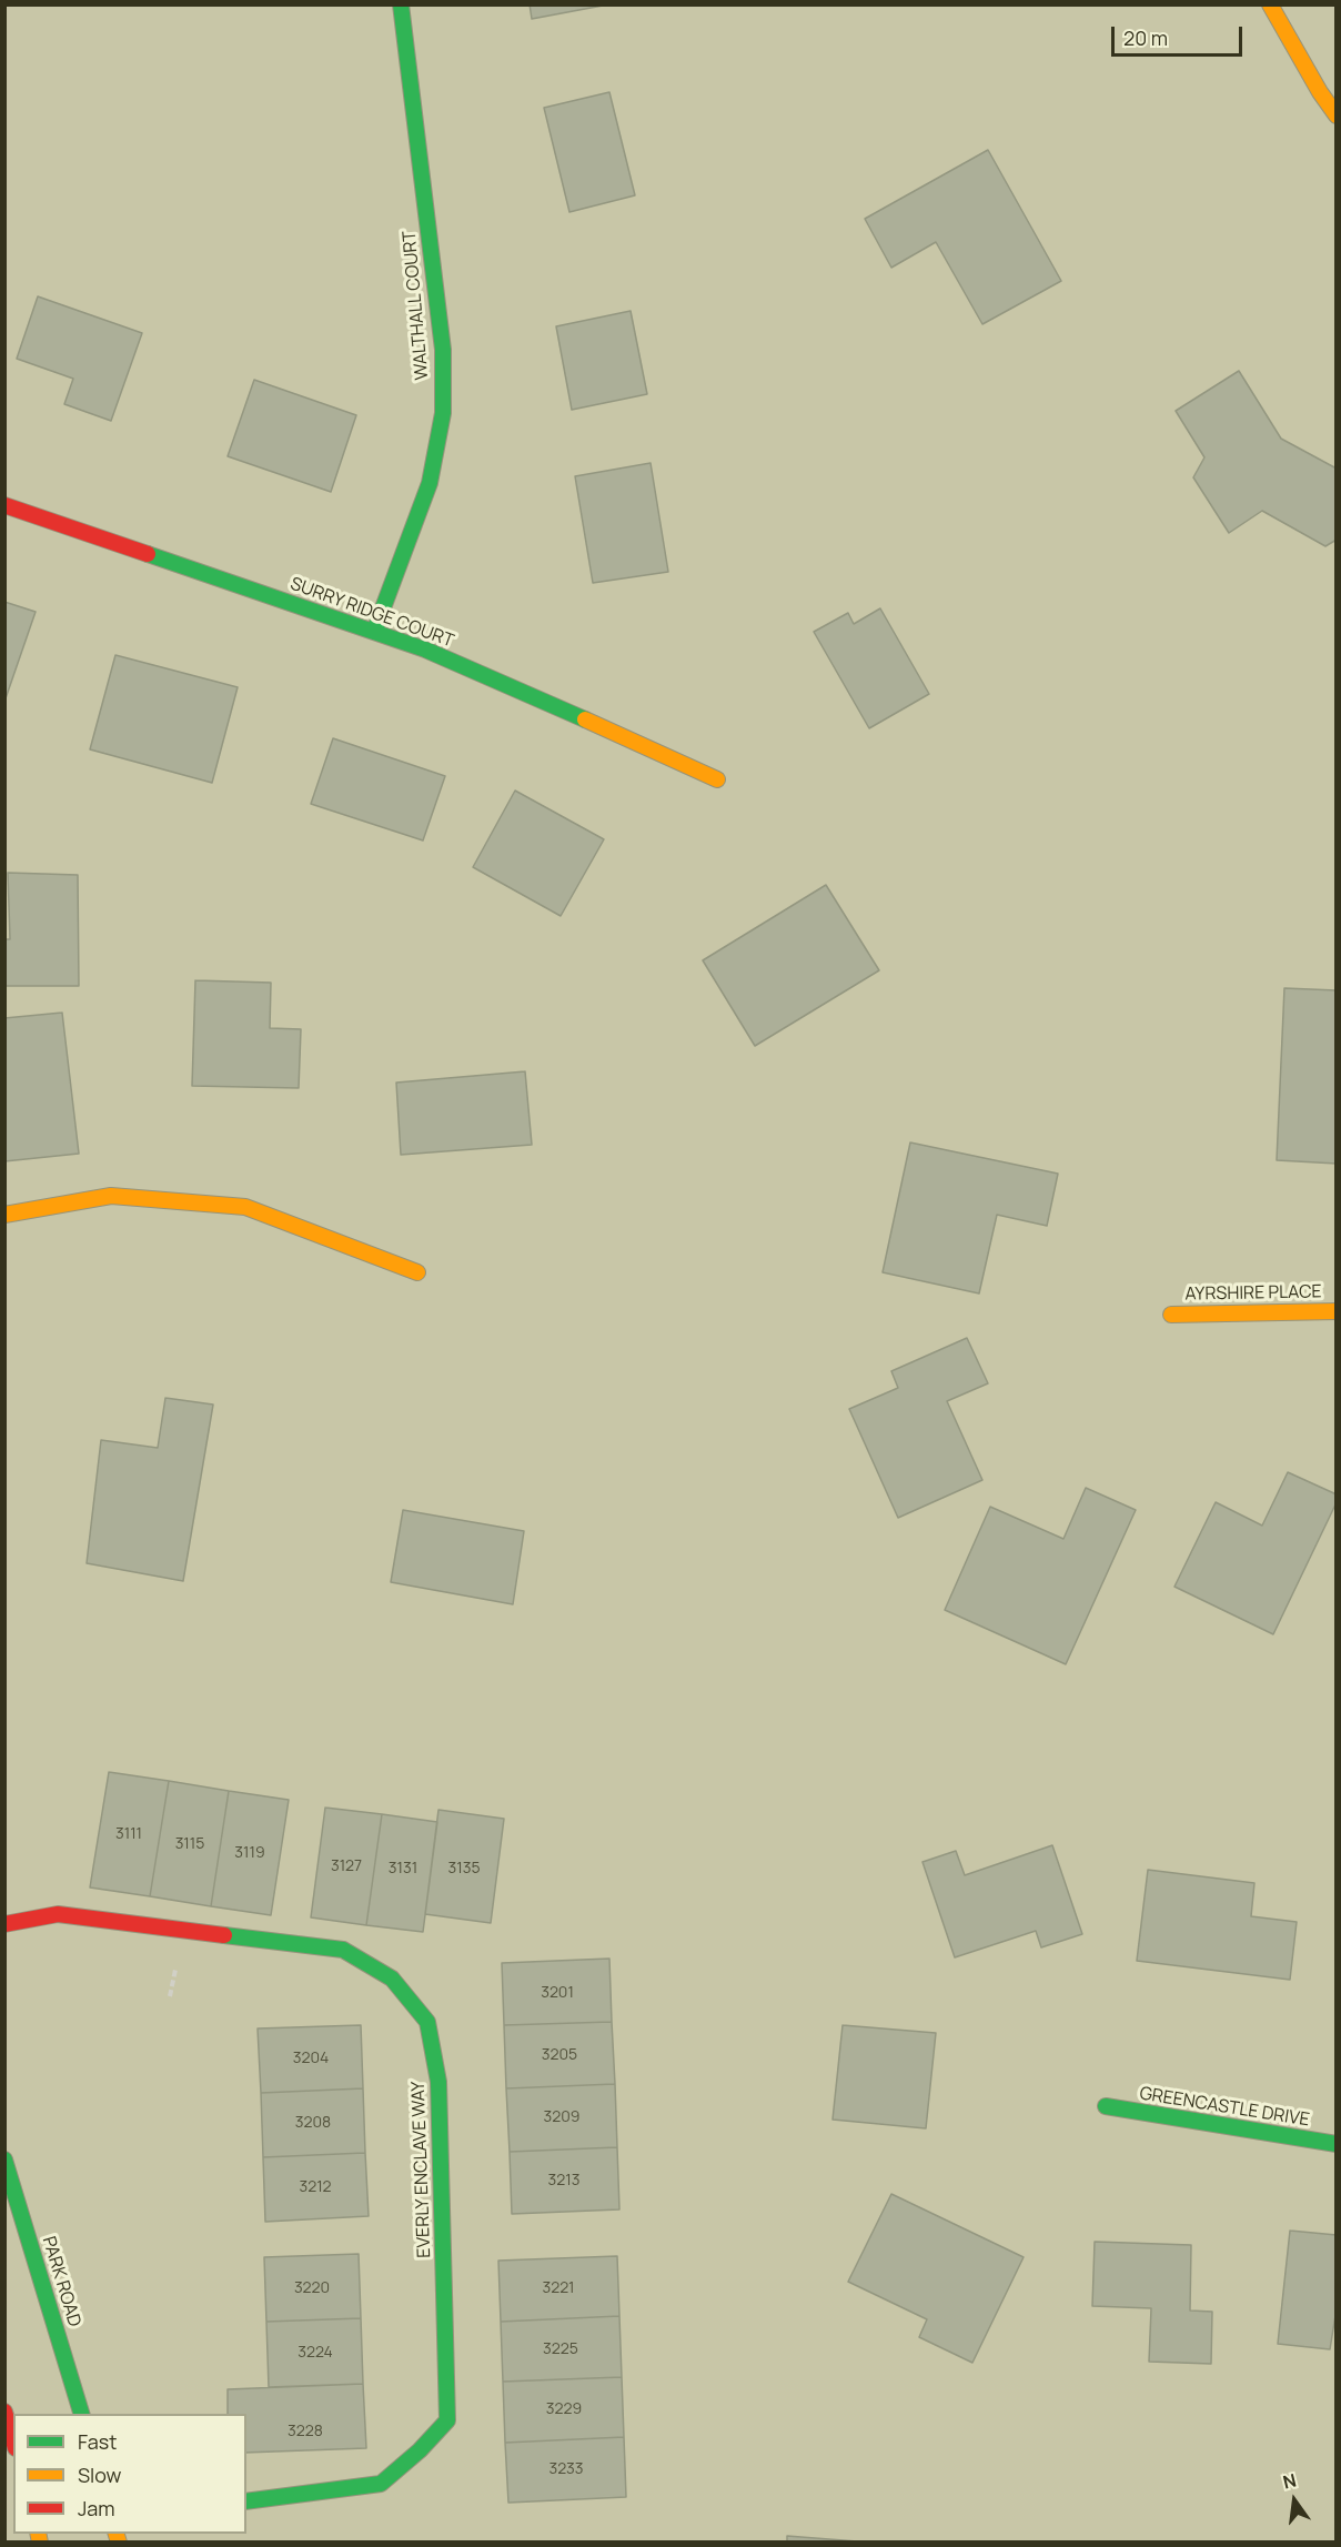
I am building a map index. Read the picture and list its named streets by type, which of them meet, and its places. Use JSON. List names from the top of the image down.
{
  "streets": {
    "street": [
      "WALTHALL COURT",
      "SURRY RIDGE COURT",
      "AYRSHIRE PLACE",
      "GREENCASTLE DRIVE",
      "EVERLY ENCLAVE WAY",
      "PARK ROAD"
    ]
  },
  "crossings": [
    ["WALTHALL COURT", "SURRY RIDGE COURT"]
  ],
  "house_numbers": [
    "3111",
    "3115",
    "3119",
    "3127",
    "3131",
    "3135",
    "3201",
    "3205",
    "3204",
    "3209",
    "3208",
    "3213",
    "3212",
    "3220",
    "3221",
    "3225",
    "3224",
    "3229",
    "3228",
    "3233"
  ],
  "legend": ["Fast", "Slow", "Jam"],
  "scale_bar": "20 m",
  "north": "top"
}
